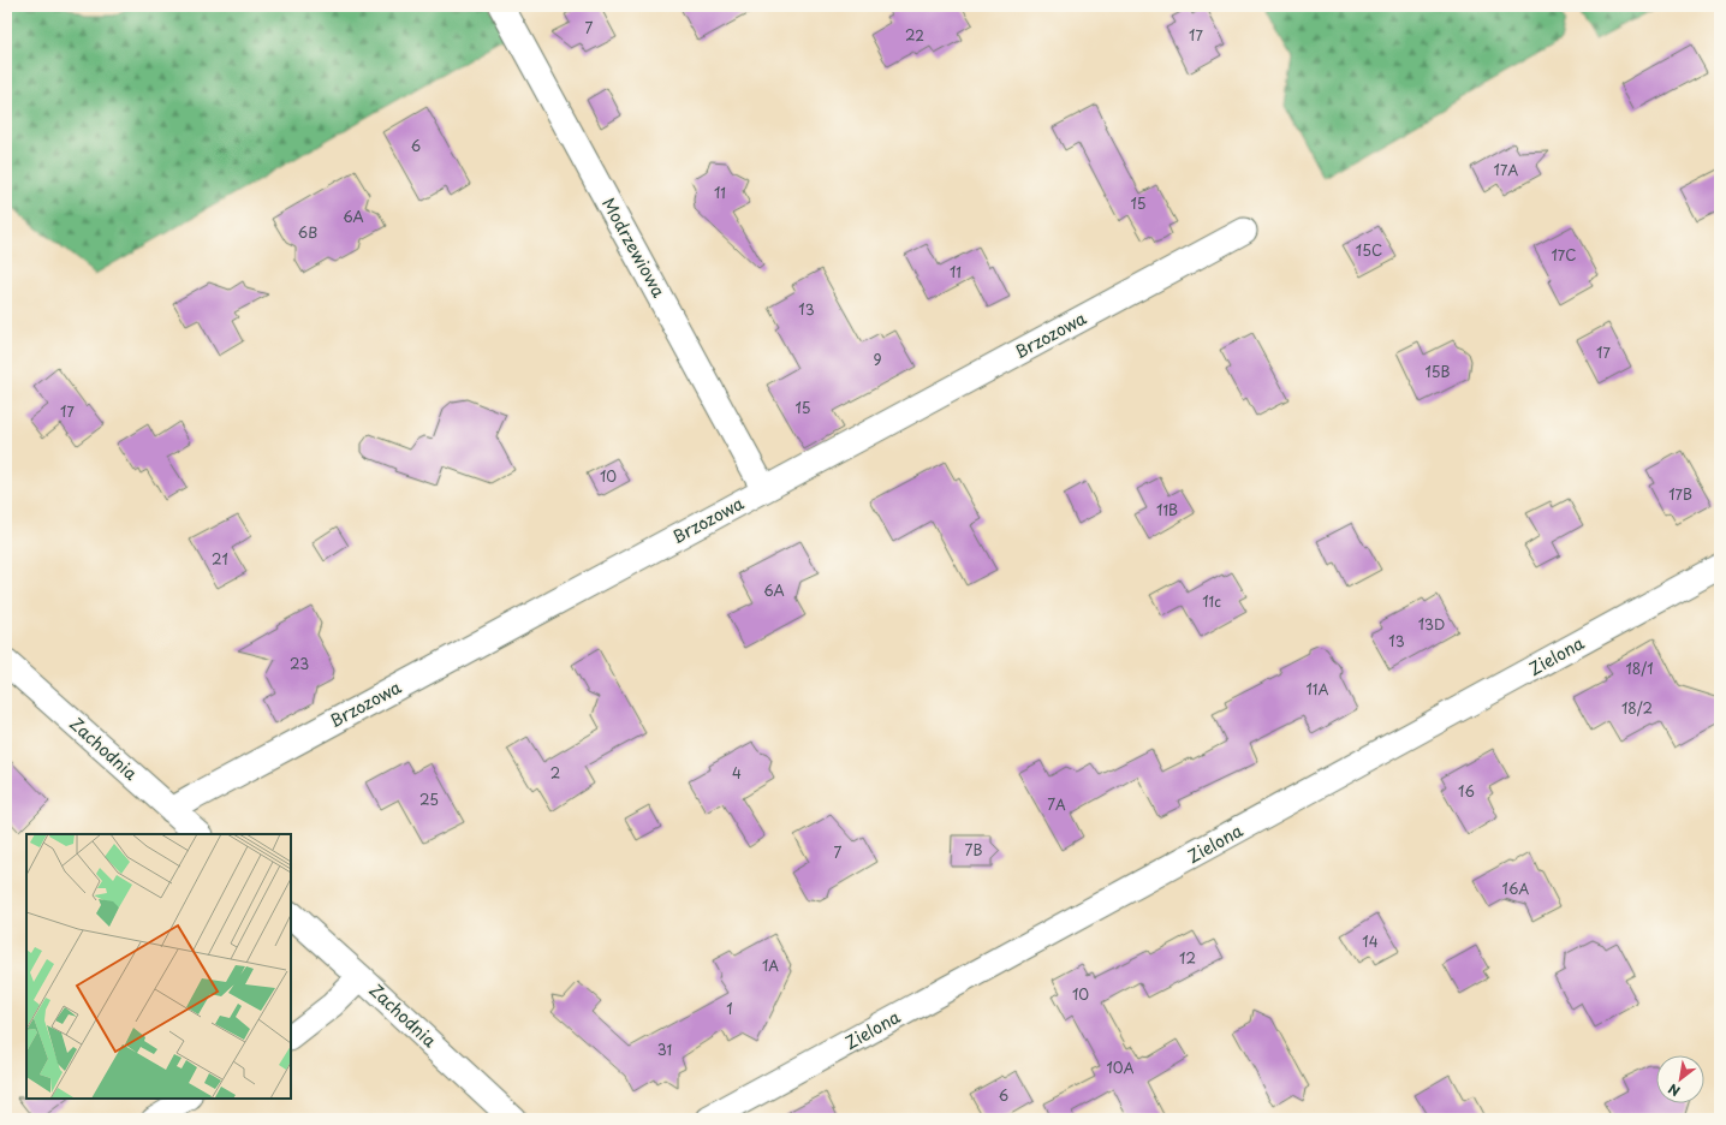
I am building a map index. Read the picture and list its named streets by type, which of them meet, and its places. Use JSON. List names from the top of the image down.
{
  "streets": {
    "street": [
      "Modrzewiowa",
      "Brzozowa",
      "Zielona",
      "Zachodnia"
    ]
  },
  "crossings": [
    ["Modrzewiowa", "Brzozowa"],
    ["Brzozowa", "Zachodnia"]
  ],
  "house_numbers": [
    "7",
    "22",
    "17",
    "6",
    "17A",
    "11",
    "15",
    "6A",
    "6B",
    "15C",
    "17C",
    "11",
    "13",
    "17",
    "9",
    "15B",
    "15",
    "17",
    "10",
    "17B",
    "11B",
    "21",
    "6A",
    "11c",
    "13D",
    "13",
    "23",
    "18/1",
    "11A",
    "18/2",
    "2",
    "4",
    "16",
    "25",
    "7A",
    "7B",
    "7",
    "16A",
    "14",
    "12",
    "1A",
    "10",
    "1",
    "31",
    "10A",
    "6"
  ],
  "north": "bottom left"
}
